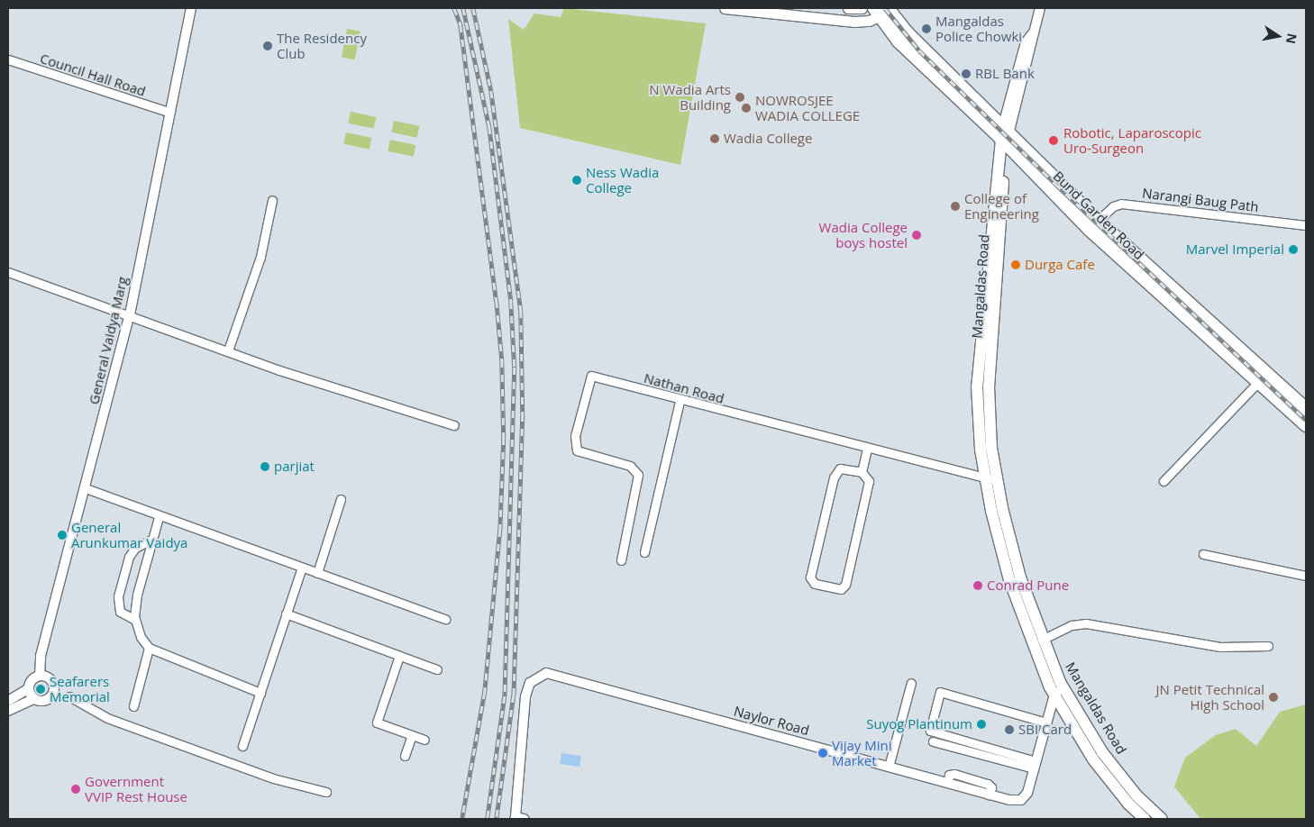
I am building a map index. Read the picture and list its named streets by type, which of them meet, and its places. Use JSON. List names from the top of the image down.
{
  "streets": {
    "highway": ["Bund Garden Road"],
    "main road": ["Mangaldas Road"],
    "street": [
      "Council Hall Road",
      "Narangi Baug Path",
      "General Vaidya Marg",
      "Nathan Road",
      "Naylor Road"
    ]
  },
  "crossings": [
    ["Council Hall Road", "General Vaidya Marg"],
    ["Narangi Baug Path", "Bund Garden Road"],
    ["Bund Garden Road", "Mangaldas Road"],
    ["Mangaldas Road", "Nathan Road"],
    ["Mangaldas Road", "Naylor Road"]
  ],
  "places": [
    "Mangaldas Police Chowki",
    "The Residency Club",
    "RBL Bank",
    "N Wadia Arts Building",
    "NOWROSJEE WADIA COLLEGE",
    "Wadia College",
    "Robotic, Laparoscopic Uro-Surgeon",
    "Ness Wadia College",
    "College of Engineering",
    "Wadia College boys hostel",
    "Marvel Imperial",
    "Durga Cafe",
    "parjiat",
    "General Arunkumar Vaidya",
    "Conrad Pune",
    "Seafarers Memorial",
    "JN Petit Technical High School",
    "Suyog Plantinum",
    "SBI Card",
    "Vijay Mini Market",
    "Government VVIP Rest House"
  ],
  "north": "right"
}
